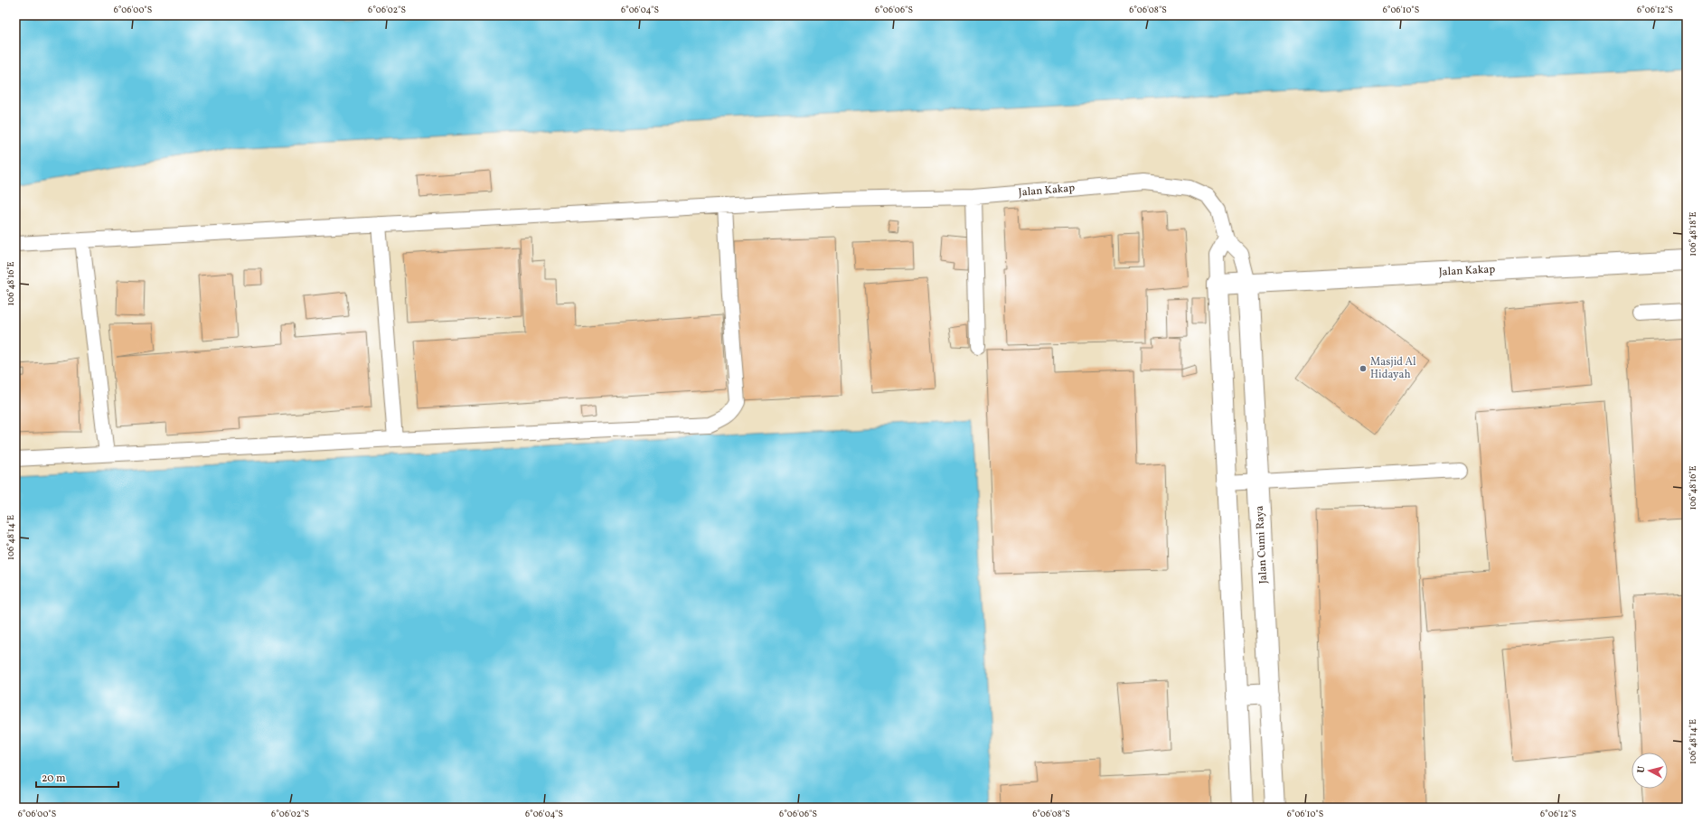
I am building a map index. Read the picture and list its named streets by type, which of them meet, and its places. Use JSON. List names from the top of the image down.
{
  "streets": {
    "street": ["Jalan Kakap", "Jalan Cumi Raya"]
  },
  "crossings": [
    ["Jalan Kakap", "Jalan Cumi Raya"]
  ],
  "places": ["Masjid Al Hidayah"],
  "scale_bar": "20 m",
  "north": "left",
  "coordinates": [
    "6°06'00\"S",
    "6°06'02\"S",
    "6°06'04\"S",
    "6°06'06\"S",
    "6°06'08\"S",
    "6°06'10\"S",
    "6°06'12\"S",
    "106°48'18\"E",
    "106°48'16\"E",
    "106°48'14\"E"
  ]
}
